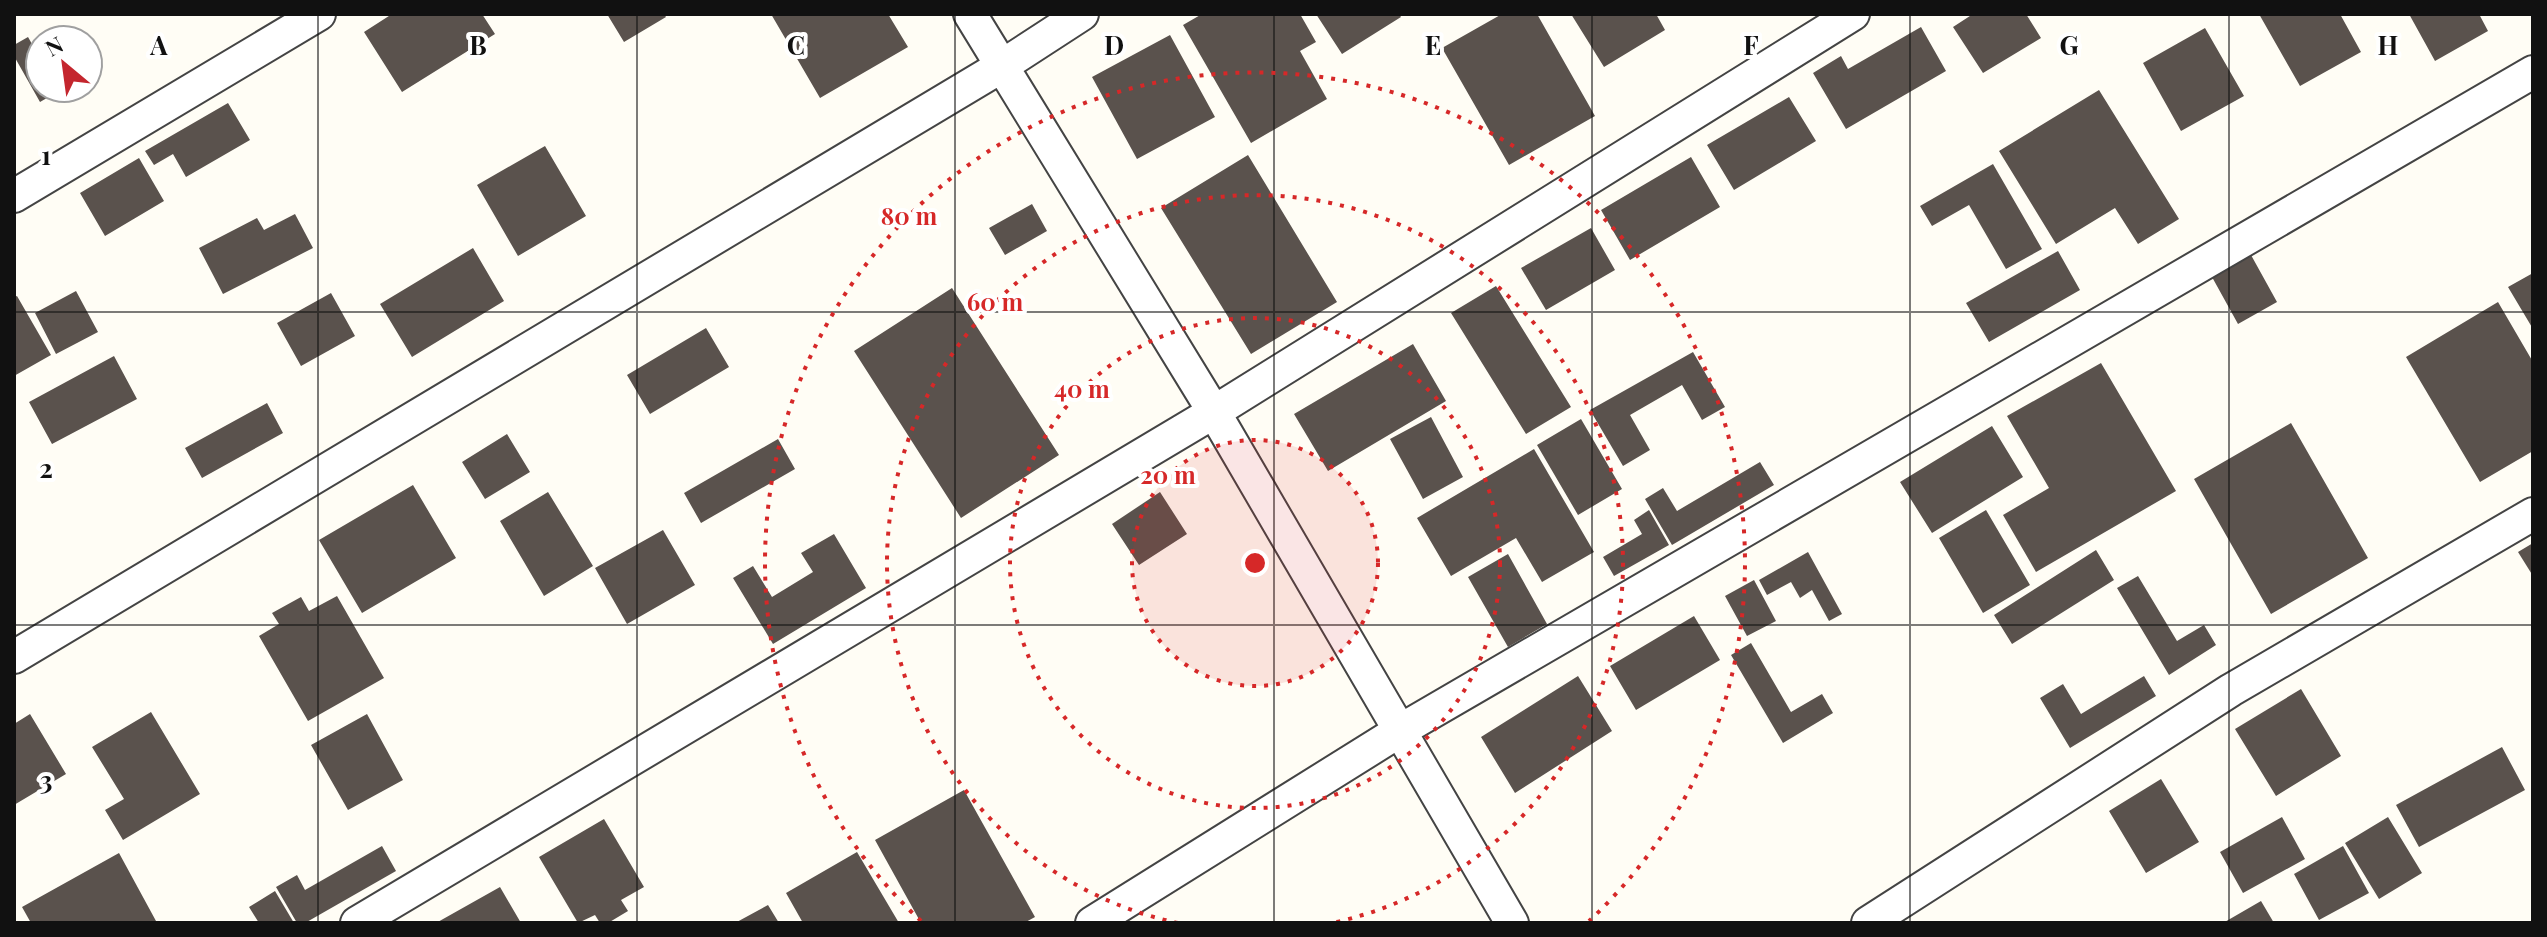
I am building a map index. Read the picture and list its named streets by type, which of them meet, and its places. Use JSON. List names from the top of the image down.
{
  "north": "top left",
  "grid": {
    "columns": [
      "A",
      "B",
      "C",
      "D",
      "E",
      "F",
      "G",
      "H"
    ],
    "rows": ["1", "2", "3"]
  },
  "rings": [
    "80 m",
    "60 m",
    "40 m",
    "20 m"
  ]
}
